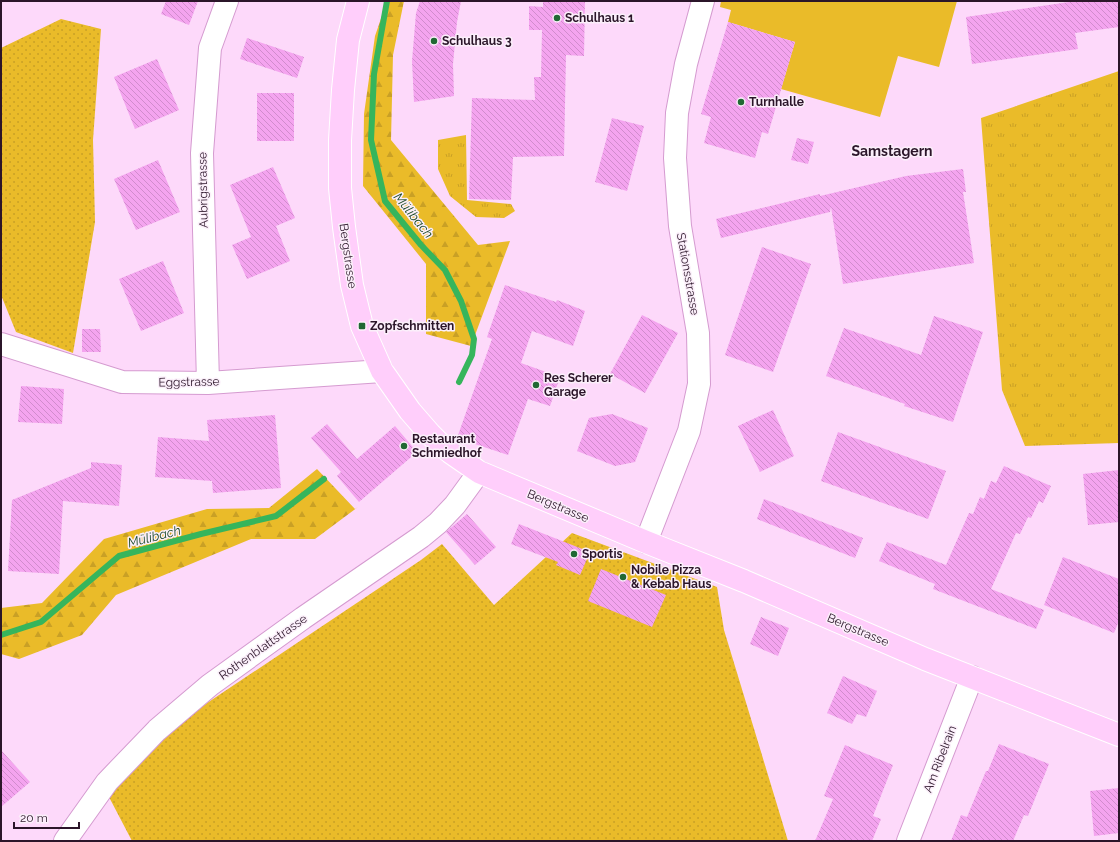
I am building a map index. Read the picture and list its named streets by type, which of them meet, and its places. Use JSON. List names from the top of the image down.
{
  "streets": {
    "main road": ["Bergstrasse"],
    "street": [
      "Aubrigstrasse",
      "Stationsstrasse",
      "Eggstrasse",
      "Rothenblattstrasse",
      "Am Ribelrain"
    ]
  },
  "crossings": [
    ["Aubrigstrasse", "Eggstrasse"],
    ["Bergstrasse", "Stationsstrasse"],
    ["Bergstrasse", "Eggstrasse"],
    ["Bergstrasse", "Rothenblattstrasse"],
    ["Bergstrasse", "Am Ribelrain"]
  ],
  "districts": ["Samstagern"],
  "water": ["Mülibach"],
  "places": {
    "other": [
      "Schulhaus 1",
      "Schulhaus 3",
      "Turnhalle",
      "Res Scherer Garage",
      "Restaurant Schmiedhof",
      "Sportis",
      "Nobile Pizza & Kebab Haus"
    ],
    "transit": ["Zopfschmitten"]
  },
  "scale_bar": "20 m"
}
